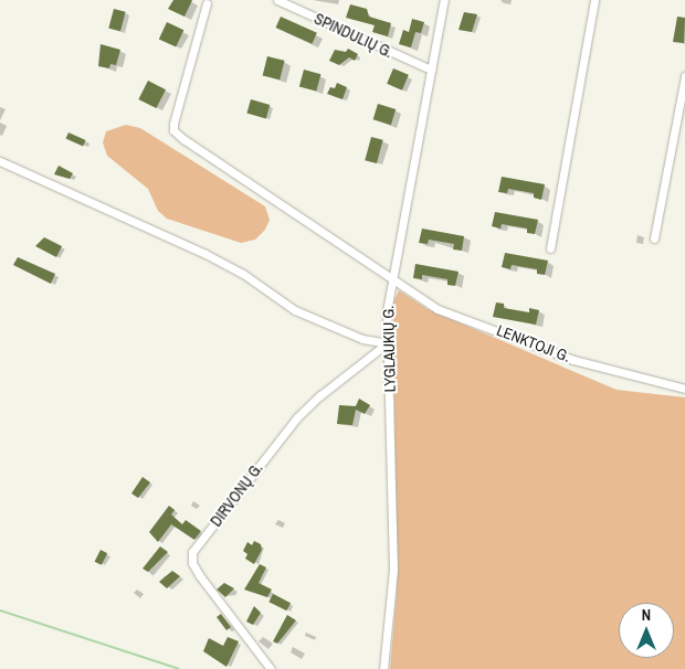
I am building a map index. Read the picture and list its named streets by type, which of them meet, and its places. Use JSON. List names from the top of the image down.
{
  "streets": {
    "street": [
      "SPINDULIŲ G.",
      "LENKTOJI G.",
      "LYGLAUKIŲ G.",
      "DIRVONŲ G."
    ]
  },
  "crossings": [
    ["SPINDULIŲ G.", "LYGLAUKIŲ G."],
    ["LENKTOJI G.", "LYGLAUKIŲ G."],
    ["LYGLAUKIŲ G.", "DIRVONŲ G."]
  ],
  "north": "top"
}
